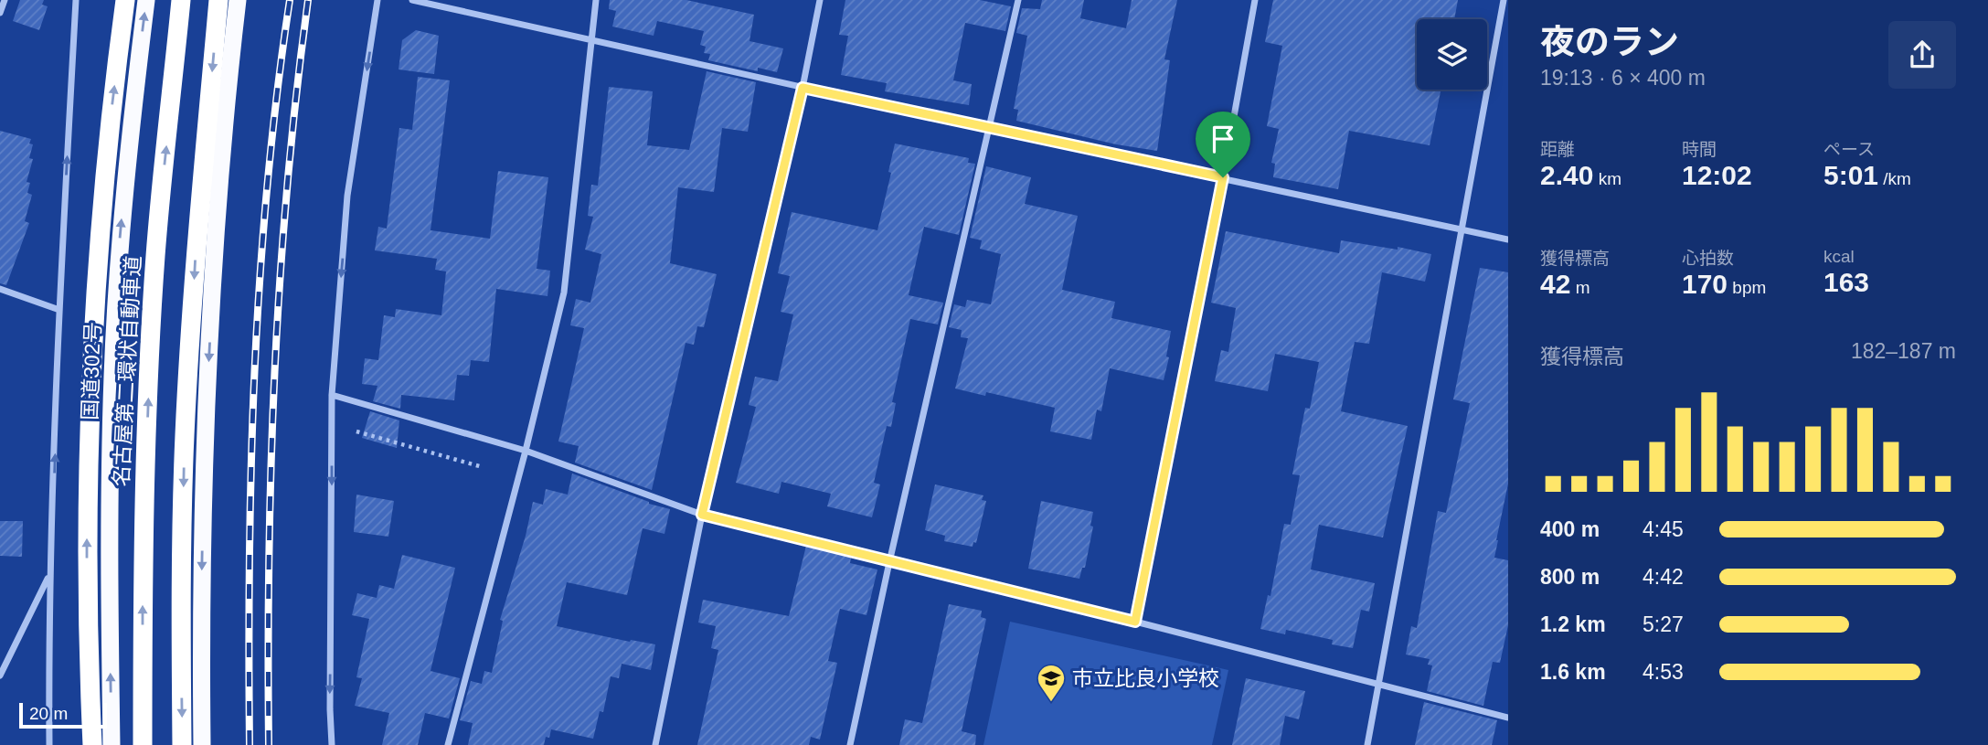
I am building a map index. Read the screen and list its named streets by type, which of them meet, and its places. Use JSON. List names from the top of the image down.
{
  "streets": {
    "highway": ["国道302号", "名古屋第二環状自動車道"]
  },
  "places": {
    "school or university": ["市立比良小学校"]
  },
  "scale_bar": "20 m",
  "page": {
    "heading": ["夜のラン", "19:13 · 6 × 400 m"],
    "stats": [
      ["距離", "2.40 km"],
      ["時間", "12:02"],
      ["ペース", "5:01 /km"],
      ["獲得標高", "42 m"],
      ["心拍数", "170 bpm"],
      ["kcal", "163"]
    ],
    "chart": ["獲得標高", "182–187 m"],
    "list": [
      {
        "name": "400 m",
        "note": "4:45"
      },
      {
        "name": "800 m",
        "note": "4:42"
      },
      {
        "name": "1.2 km",
        "note": "5:27"
      },
      {
        "name": "1.6 km",
        "note": "4:53"
      }
    ],
    "scale": "20 m"
  }
}
